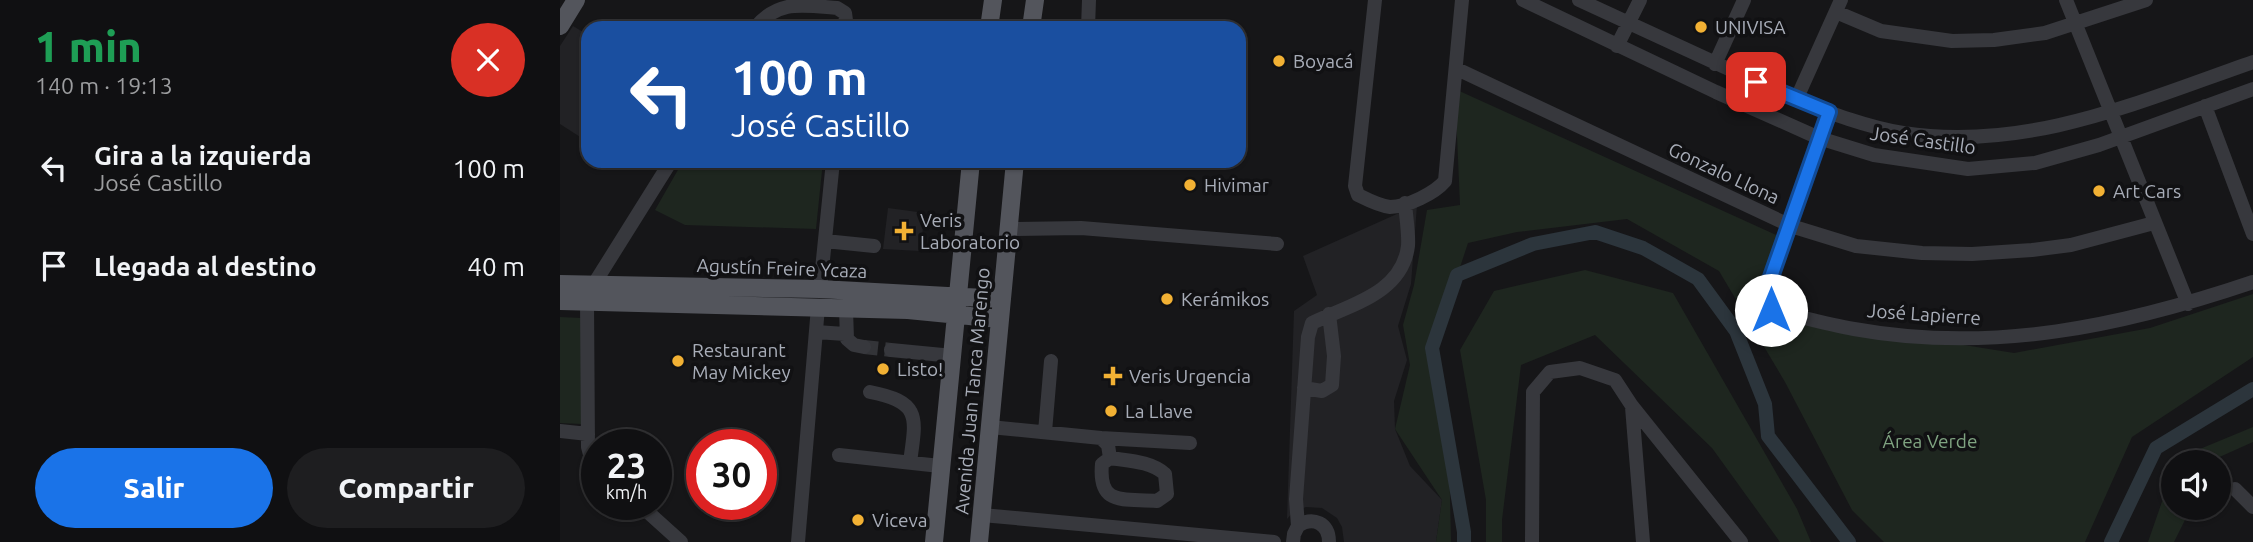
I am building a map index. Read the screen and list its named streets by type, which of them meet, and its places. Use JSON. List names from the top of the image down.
{
  "streets": {
    "main road": ["Agustín Freire Ycaza", "Avenida Juan Tanca Marengo"],
    "street": ["José Castillo", "Gonzalo Llona", "José Lapierre"]
  },
  "crossings": [
    ["José Castillo", "José Lapierre"],
    ["Gonzalo Llona", "José Lapierre"],
    ["Agustín Freire Ycaza", "Avenida Juan Tanca Marengo"]
  ],
  "parks": ["Área Verde"],
  "places": {
    "other": [
      "UNIVISA",
      "Boyacá",
      "Hivimar",
      "Art Cars",
      "Kerámikos",
      "Restaurant May Mickey",
      "Listo!",
      "La Llave",
      "Viceva"
    ],
    "health": ["Veris Laboratorio", "Veris Urgencia"]
  },
  "page": {
    "heading": ["1 min", "140 m · 19:13"],
    "turn": ["100 m", "José Castillo"],
    "list": [
      {
        "name": "Gira a la izquierda",
        "note": "José Castillo",
        "value": "100 m"
      },
      {
        "name": "Llegada al destino",
        "value": "40 m"
      }
    ],
    "speed": "23 km/h",
    "limit": "30",
    "buttons": ["Salir", "Compartir"]
  }
}
